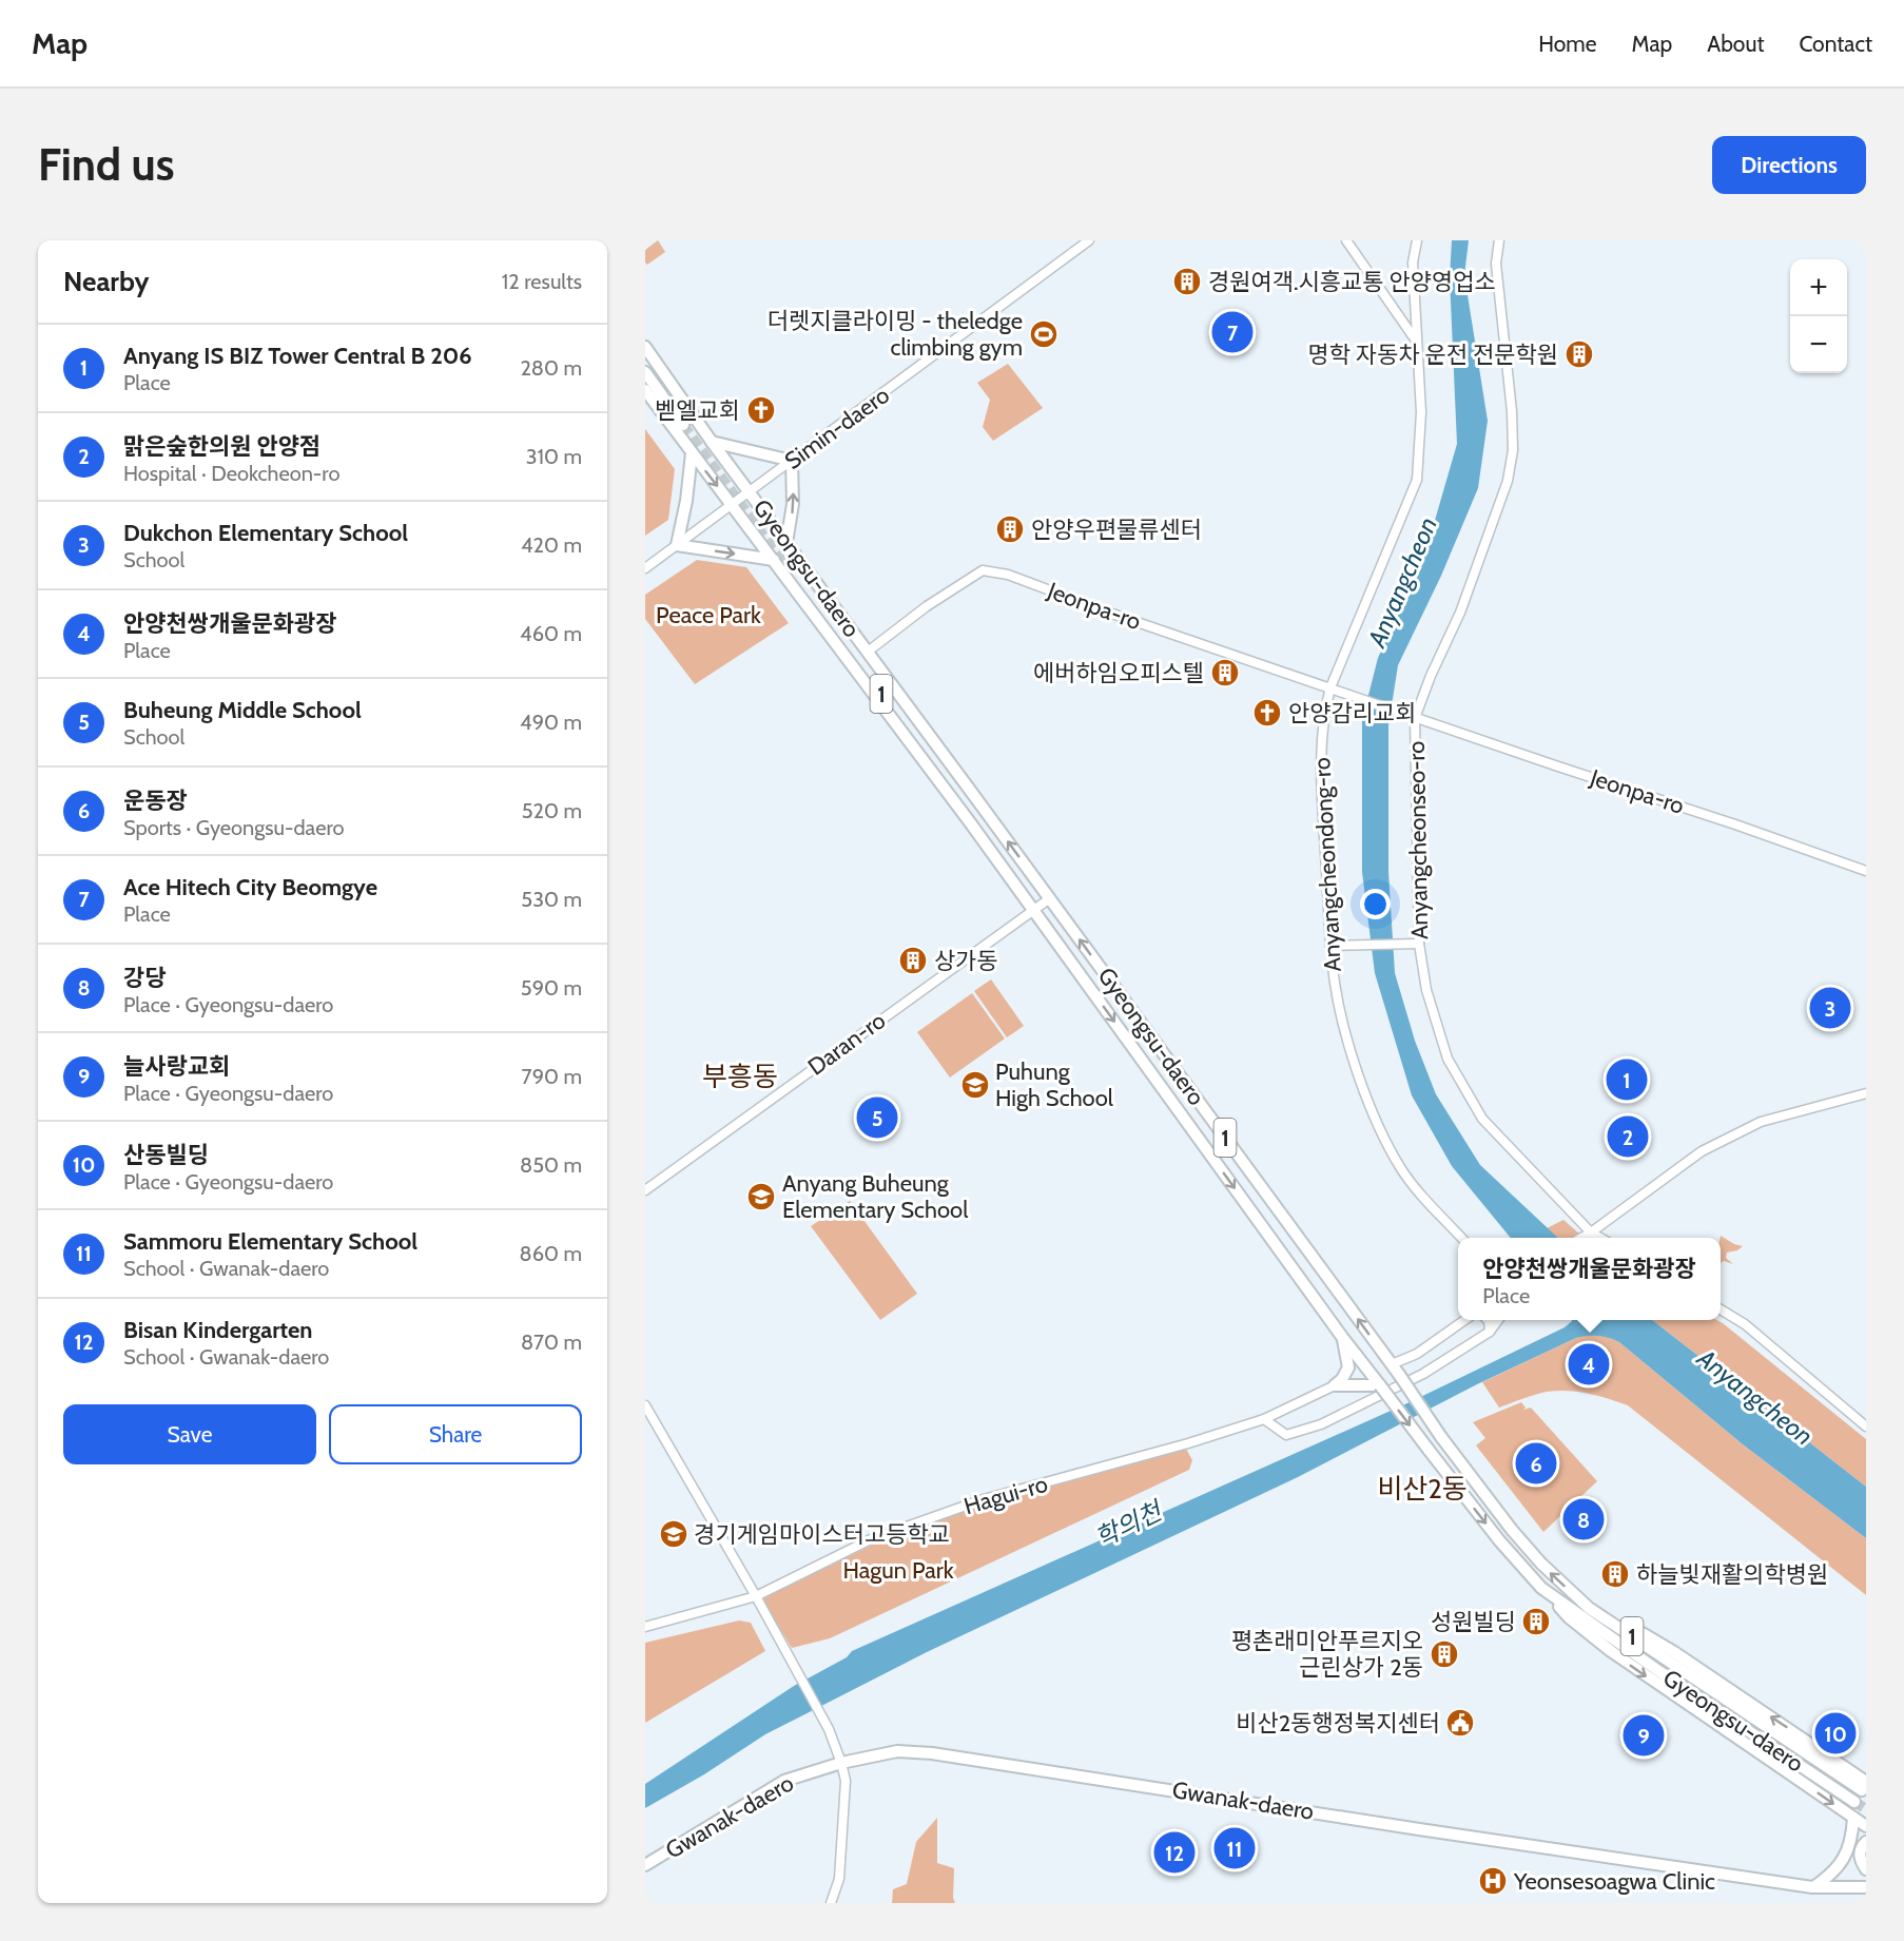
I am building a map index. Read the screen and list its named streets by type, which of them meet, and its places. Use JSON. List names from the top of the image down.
{
  "streets": {
    "main road": ["Gyeongsu-daero", "1", "Gwanak-daero"],
    "street": [
      "Simin-daero",
      "Jeonpa-ro",
      "Anyangcheonseo-ro",
      "Anyangcheondong-ro",
      "Daran-ro",
      "Hagui-ro"
    ]
  },
  "crossings": [
    ["Simin-daero", "Gyeongsu-daero"],
    ["Gyeongsu-daero", "Jeonpa-ro"],
    ["Gyeongsu-daero", "Daran-ro"],
    ["Jeonpa-ro", "Anyangcheonseo-ro"],
    ["Jeonpa-ro", "Anyangcheondong-ro"]
  ],
  "districts": ["부흥동", "비산2동"],
  "water": ["Anyangcheon", "학의천"],
  "parks": ["Peace Park", "Hagun Park"],
  "places": {
    "building": [
      "경원여객.시흥교통 안양영업소",
      "명학 자동차 운전 전문학원",
      "안양우편물류센터",
      "에버하임오피스텔",
      "상가동",
      "하늘빛재활의학병원",
      "성원빌딩",
      "평촌래미안푸르지오 근린상가 2동"
    ],
    "sports": ["더렛지클라이밍 - theledge climbing gym"],
    "church": ["벧엘교회", "안양감리교회"],
    "school or university": ["Puhung High School", "Anyang Buheung Elementary School", "경기게임마이스터고등학교"],
    "public building": ["비산2동행정복지센터"],
    "hospital": ["Yeonsesoagwa Clinic"]
  },
  "page": {
    "header": "Map",
    "nav": [
      "Home",
      "Map",
      "About",
      "Contact"
    ],
    "buttons": [
      "Directions",
      ["Save", "Share"]
    ],
    "title": "Find us",
    "heading": ["Nearby", "12 results"],
    "map_buttons": ["+", "−"],
    "pins": [
      "7",
      "3",
      "1",
      "5",
      "2",
      "4",
      "6",
      "8",
      "10",
      "9",
      "11",
      "12"
    ],
    "list": [
      {
        "mark": "1",
        "name": "Anyang IS BIZ Tower Central B 206",
        "note": "Place",
        "value": "280 m"
      },
      {
        "mark": "2",
        "name": "맑은숲한의원 안양점",
        "note": "Hospital · Deokcheon-ro",
        "value": "310 m"
      },
      {
        "mark": "3",
        "name": "Dukchon Elementary School",
        "note": "School",
        "value": "420 m"
      },
      {
        "mark": "4",
        "name": "안양천쌍개울문화광장",
        "note": "Place",
        "value": "460 m"
      },
      {
        "mark": "5",
        "name": "Buheung Middle School",
        "note": "School",
        "value": "490 m"
      },
      {
        "mark": "6",
        "name": "운동장",
        "note": "Sports · Gyeongsu-daero",
        "value": "520 m"
      },
      {
        "mark": "7",
        "name": "Ace Hitech City Beomgye",
        "note": "Place",
        "value": "530 m"
      },
      {
        "mark": "8",
        "name": "강당",
        "note": "Place · Gyeongsu-daero",
        "value": "590 m"
      },
      {
        "mark": "9",
        "name": "늘사랑교회",
        "note": "Place · Gyeongsu-daero",
        "value": "790 m"
      },
      {
        "mark": "10",
        "name": "산동빌딩",
        "note": "Place · Gyeongsu-daero",
        "value": "850 m"
      },
      {
        "mark": "11",
        "name": "Sammoru Elementary School",
        "note": "School · Gwanak-daero",
        "value": "860 m"
      },
      {
        "mark": "12",
        "name": "Bisan Kindergarten",
        "note": "School · Gwanak-daero",
        "value": "870 m"
      }
    ],
    "popup": ["안양천쌍개울문화광장", "Place"]
  }
}
